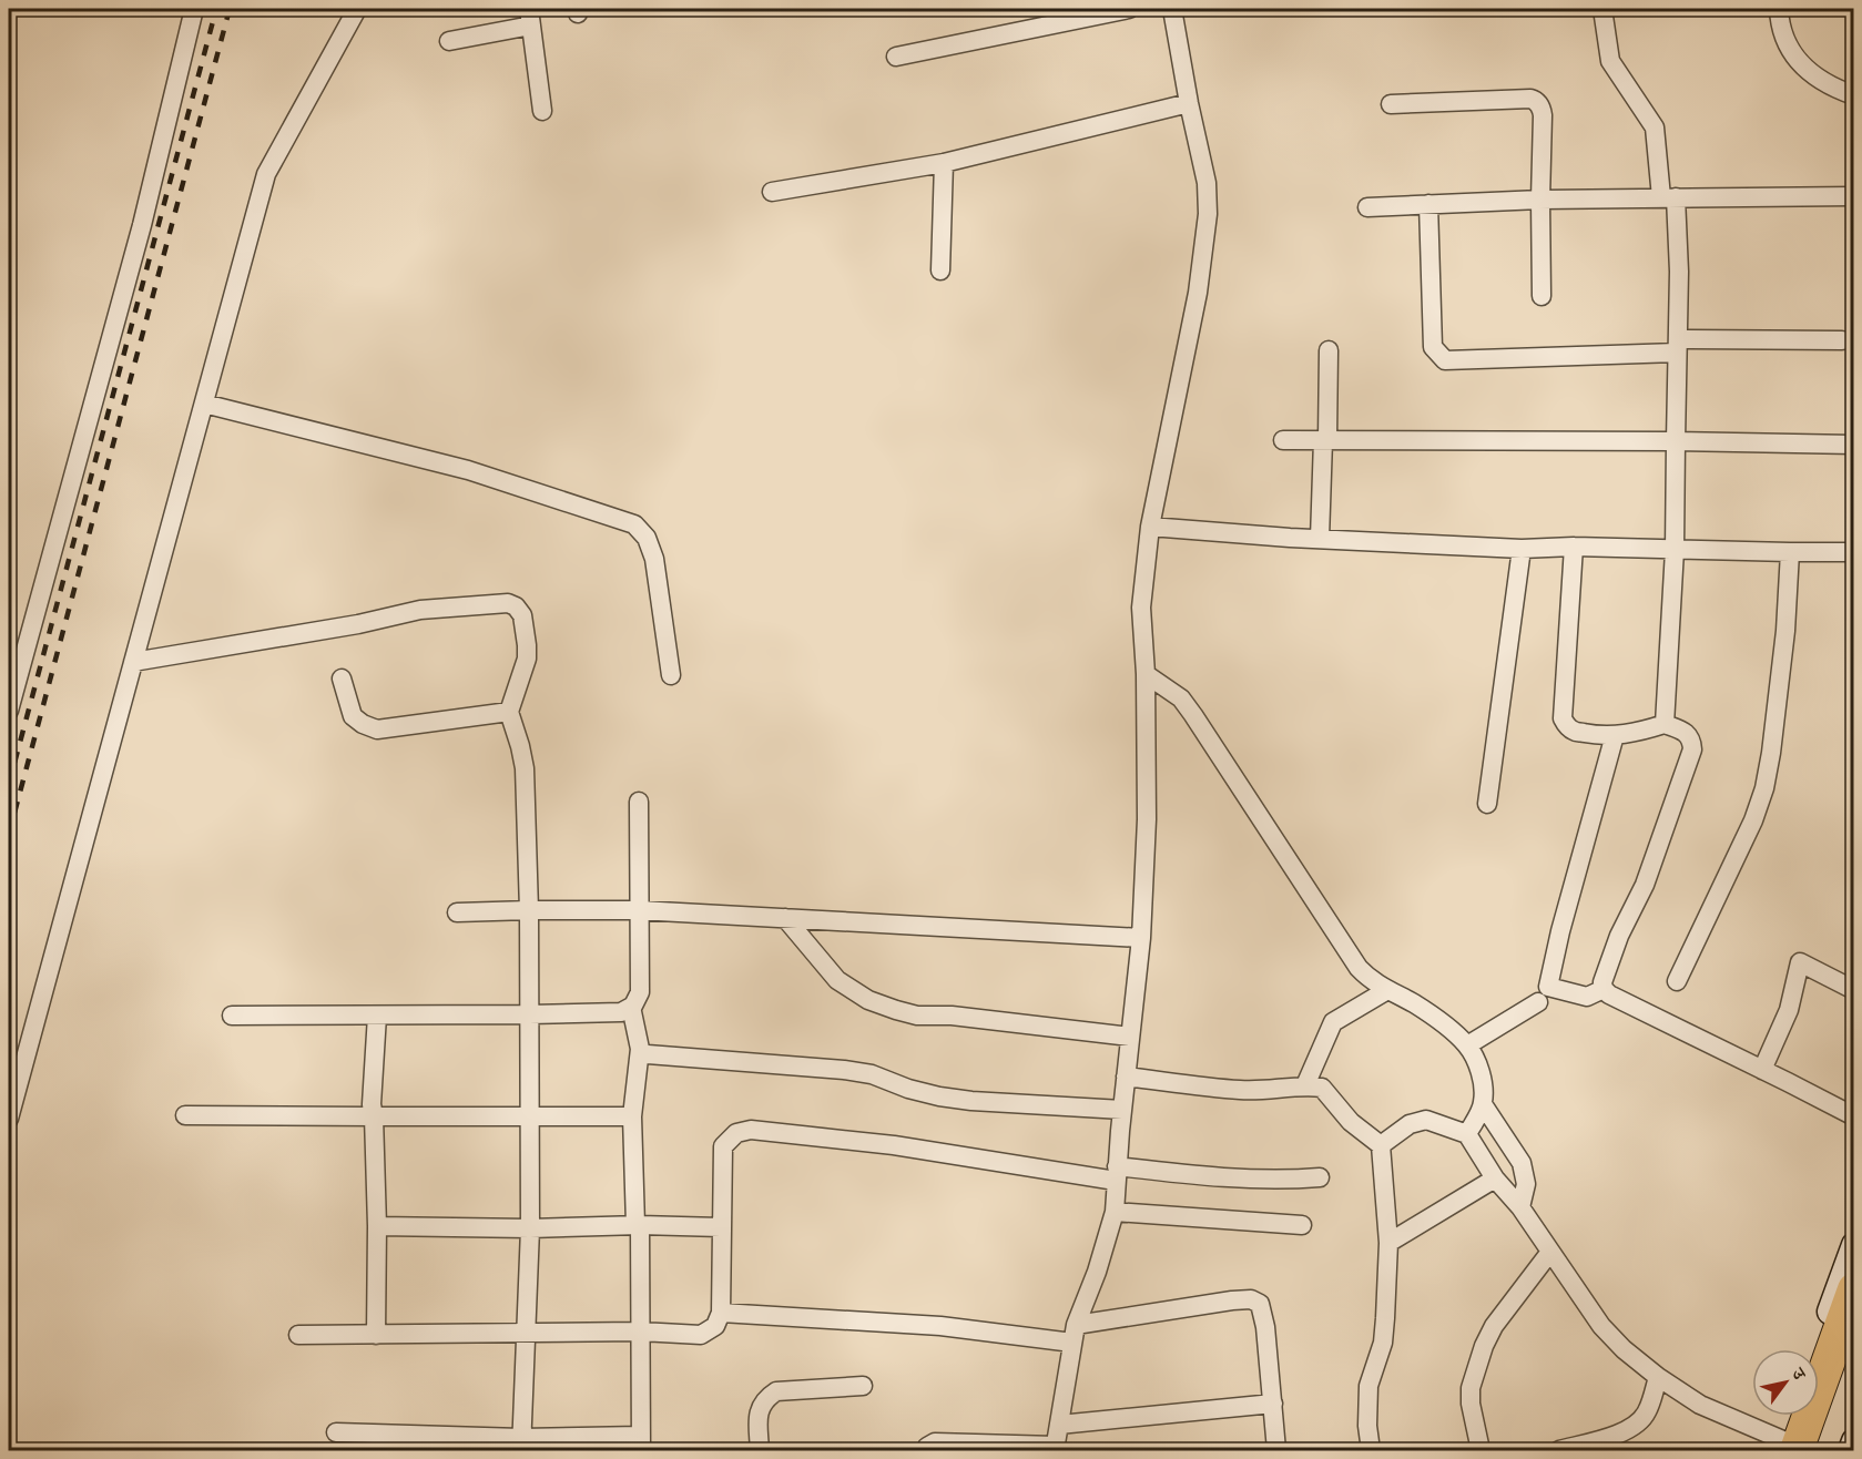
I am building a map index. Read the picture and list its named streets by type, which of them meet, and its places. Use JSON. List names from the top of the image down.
{
  "north": "top right"
}
